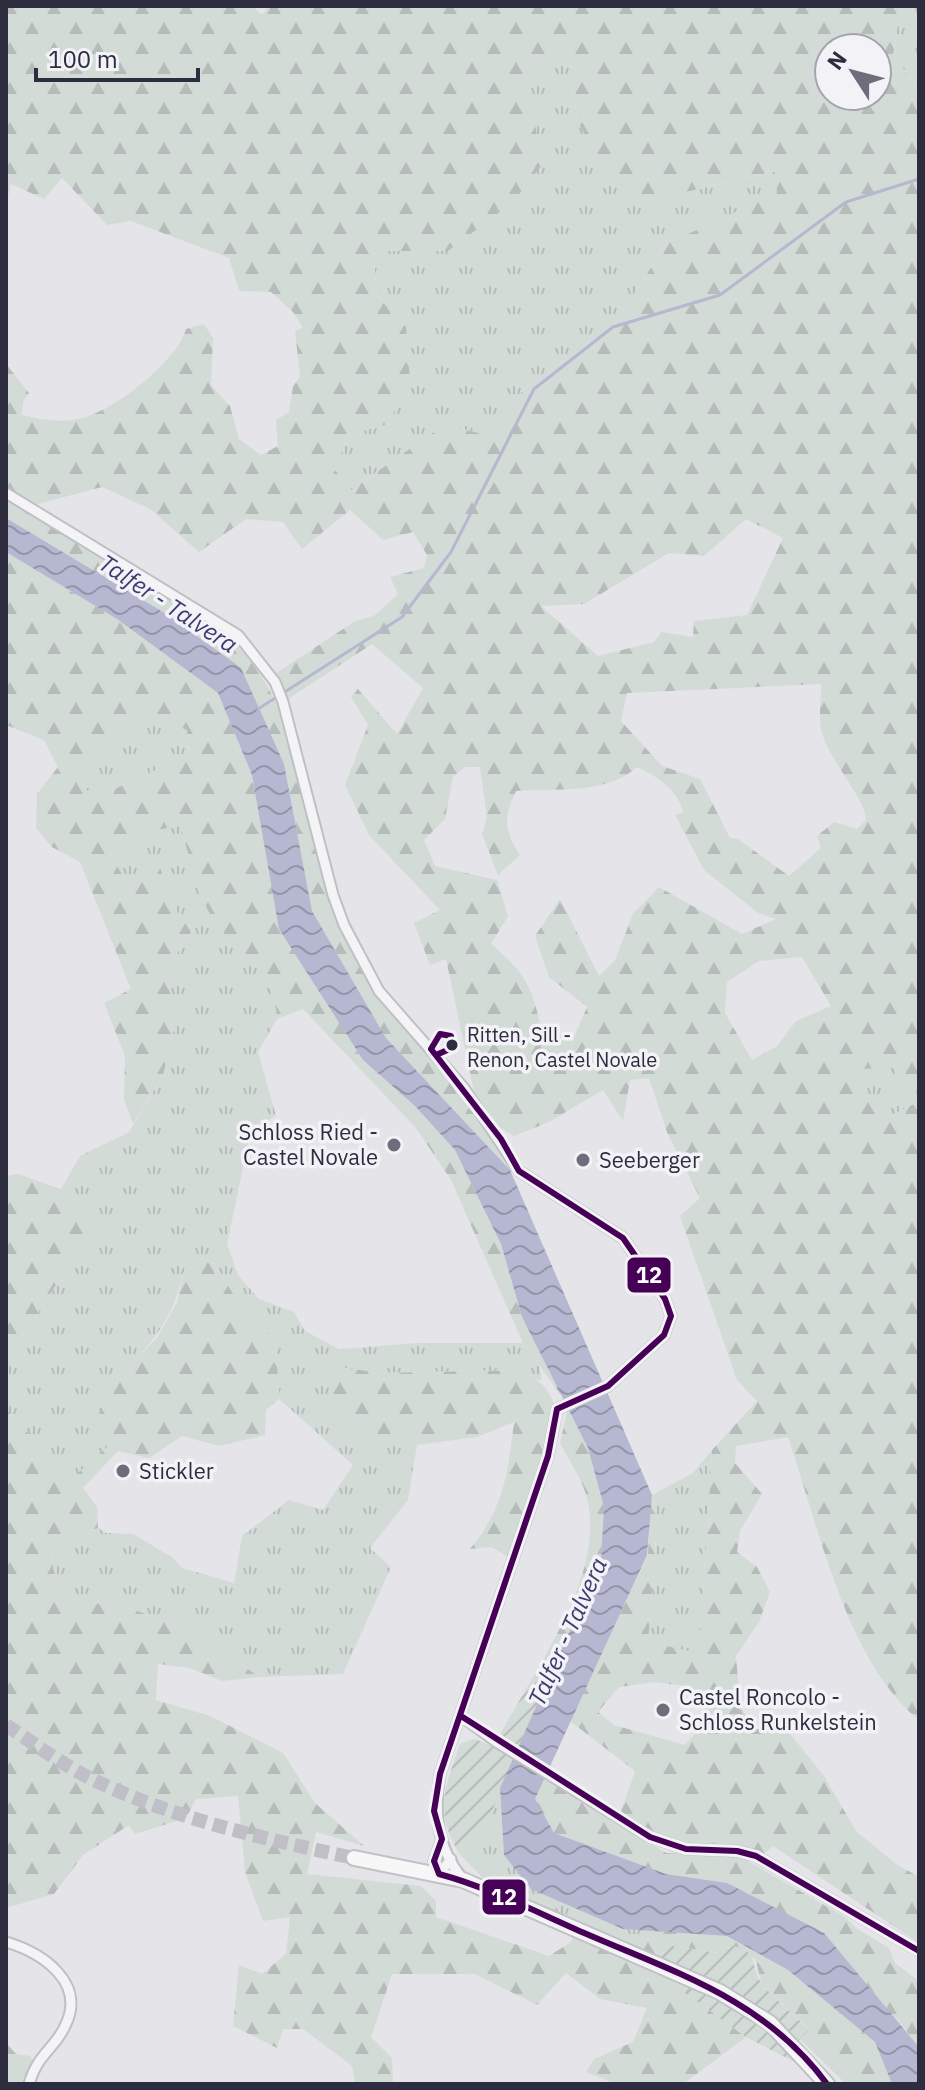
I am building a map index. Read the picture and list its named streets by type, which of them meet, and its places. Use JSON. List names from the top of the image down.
{
  "water": ["Talfer - Talvera"],
  "places": [
    "Ritten, Sill - Renon, Castel Novale",
    "Schloss Ried - Castel Novale",
    "Seeberger",
    "Stickler",
    "Castel Roncolo - Schloss Runkelstein"
  ],
  "lines": ["transit line 12"],
  "scale_bar": "100 m",
  "north": "top left"
}
